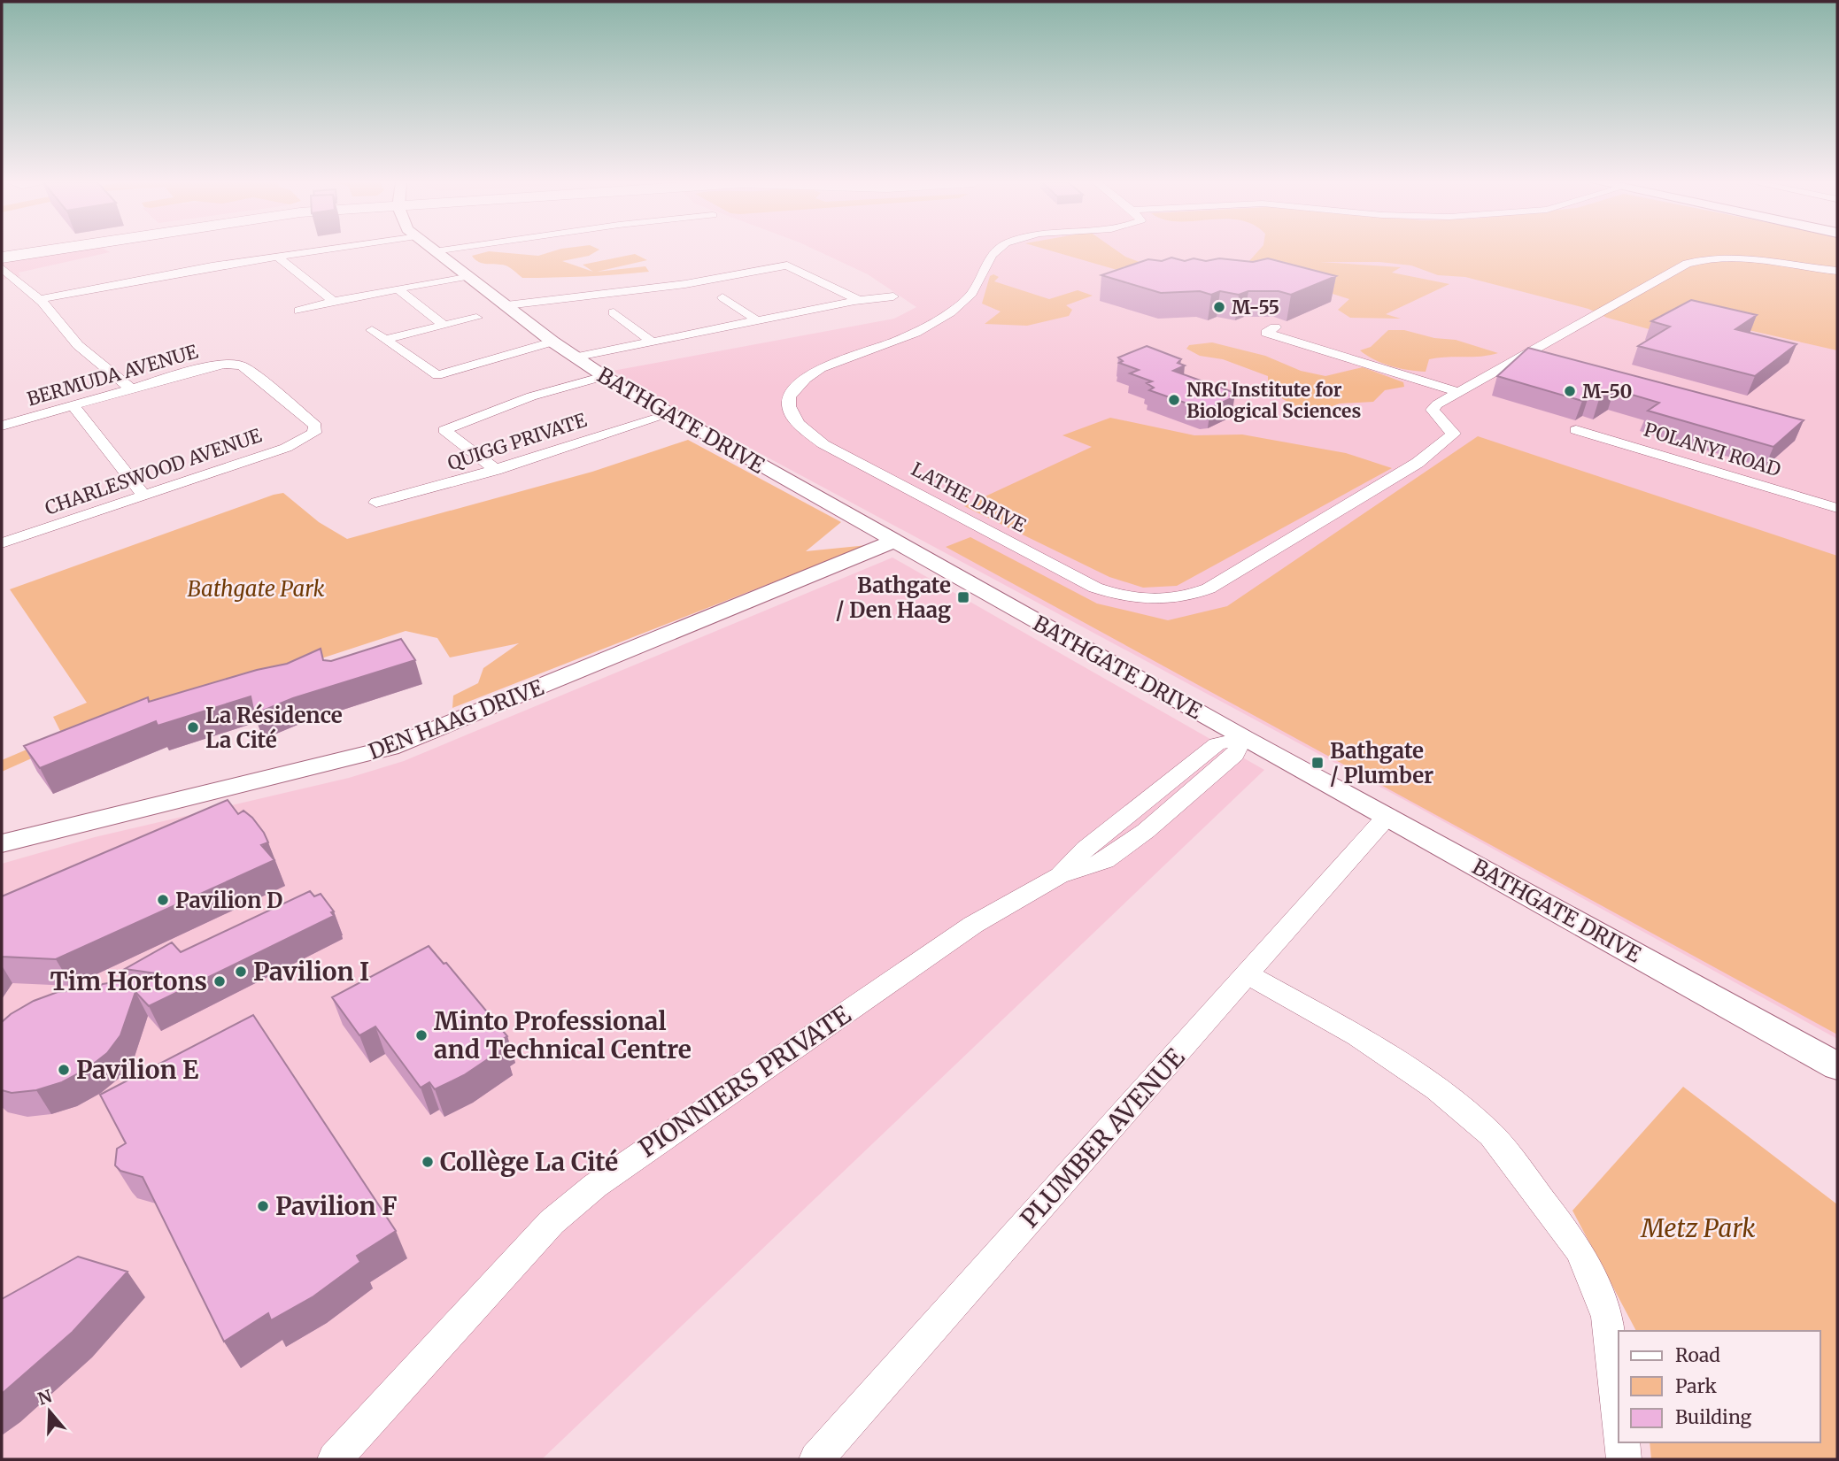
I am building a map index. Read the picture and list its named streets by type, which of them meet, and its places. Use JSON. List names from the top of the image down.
{
  "streets": {
    "street": [
      "BERMUDA AVENUE",
      "BATHGATE DRIVE",
      "QUIGG PRIVATE",
      "POLANYI ROAD",
      "CHARLESWOOD AVENUE",
      "LATHE DRIVE",
      "DEN HAAG DRIVE",
      "PIONNIERS PRIVATE",
      "PLUMBER AVENUE"
    ]
  },
  "crossings": [
    ["BERMUDA AVENUE", "CHARLESWOOD AVENUE"],
    ["BATHGATE DRIVE", "QUIGG PRIVATE"],
    ["BATHGATE DRIVE", "DEN HAAG DRIVE"],
    ["BATHGATE DRIVE", "PIONNIERS PRIVATE"],
    ["BATHGATE DRIVE", "PLUMBER AVENUE"]
  ],
  "parks": ["Bathgate Park", "Metz Park"],
  "places": {
    "other": [
      "M-55",
      "M-50",
      "NRC Institute for Biological Sciences",
      "La Résidence La Cité",
      "Pavilion D",
      "Pavilion I",
      "Tim Hortons",
      "Minto Professional and Technical Centre",
      "Pavilion E",
      "Collège La Cité",
      "Pavilion F"
    ],
    "transit": ["Bathgate / Den Haag", "Bathgate / Plumber"]
  },
  "legend": ["Road", "Park", "Building"],
  "north": "top"
}
